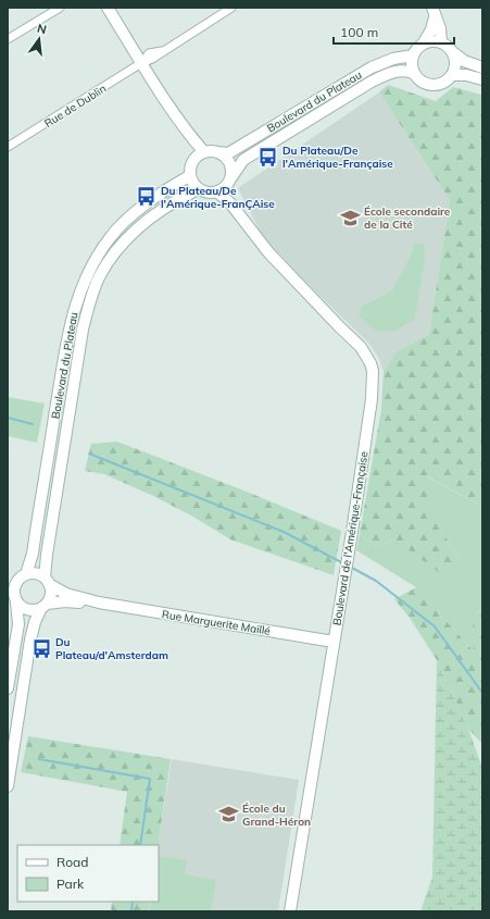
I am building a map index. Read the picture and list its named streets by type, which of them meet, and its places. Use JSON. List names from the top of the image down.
{
  "streets": {
    "main road": ["Boulevard du Plateau", "Boulevard de l'Amérique-Française", "Rue Marguerite Maillé"],
    "street": ["Rue de Dublin"]
  },
  "crossings": [
    ["Boulevard du Plateau", "Boulevard de l'Amérique-Française"],
    ["Boulevard du Plateau", "Rue Marguerite Maillé"],
    ["Boulevard de l'Amérique-Française", "Rue Marguerite Maillé"]
  ],
  "places": {
    "bus stop": ["Du Plateau/De l'Amérique-Française", "Du Plateau/De l'Amérique-FranÇAise", "Du Plateau/d'Amsterdam"],
    "school or university": ["École secondaire de la Cité", "École du Grand-Héron"]
  },
  "legend": ["Road", "Park"],
  "scale_bar": "100 m",
  "north": "top"
}
